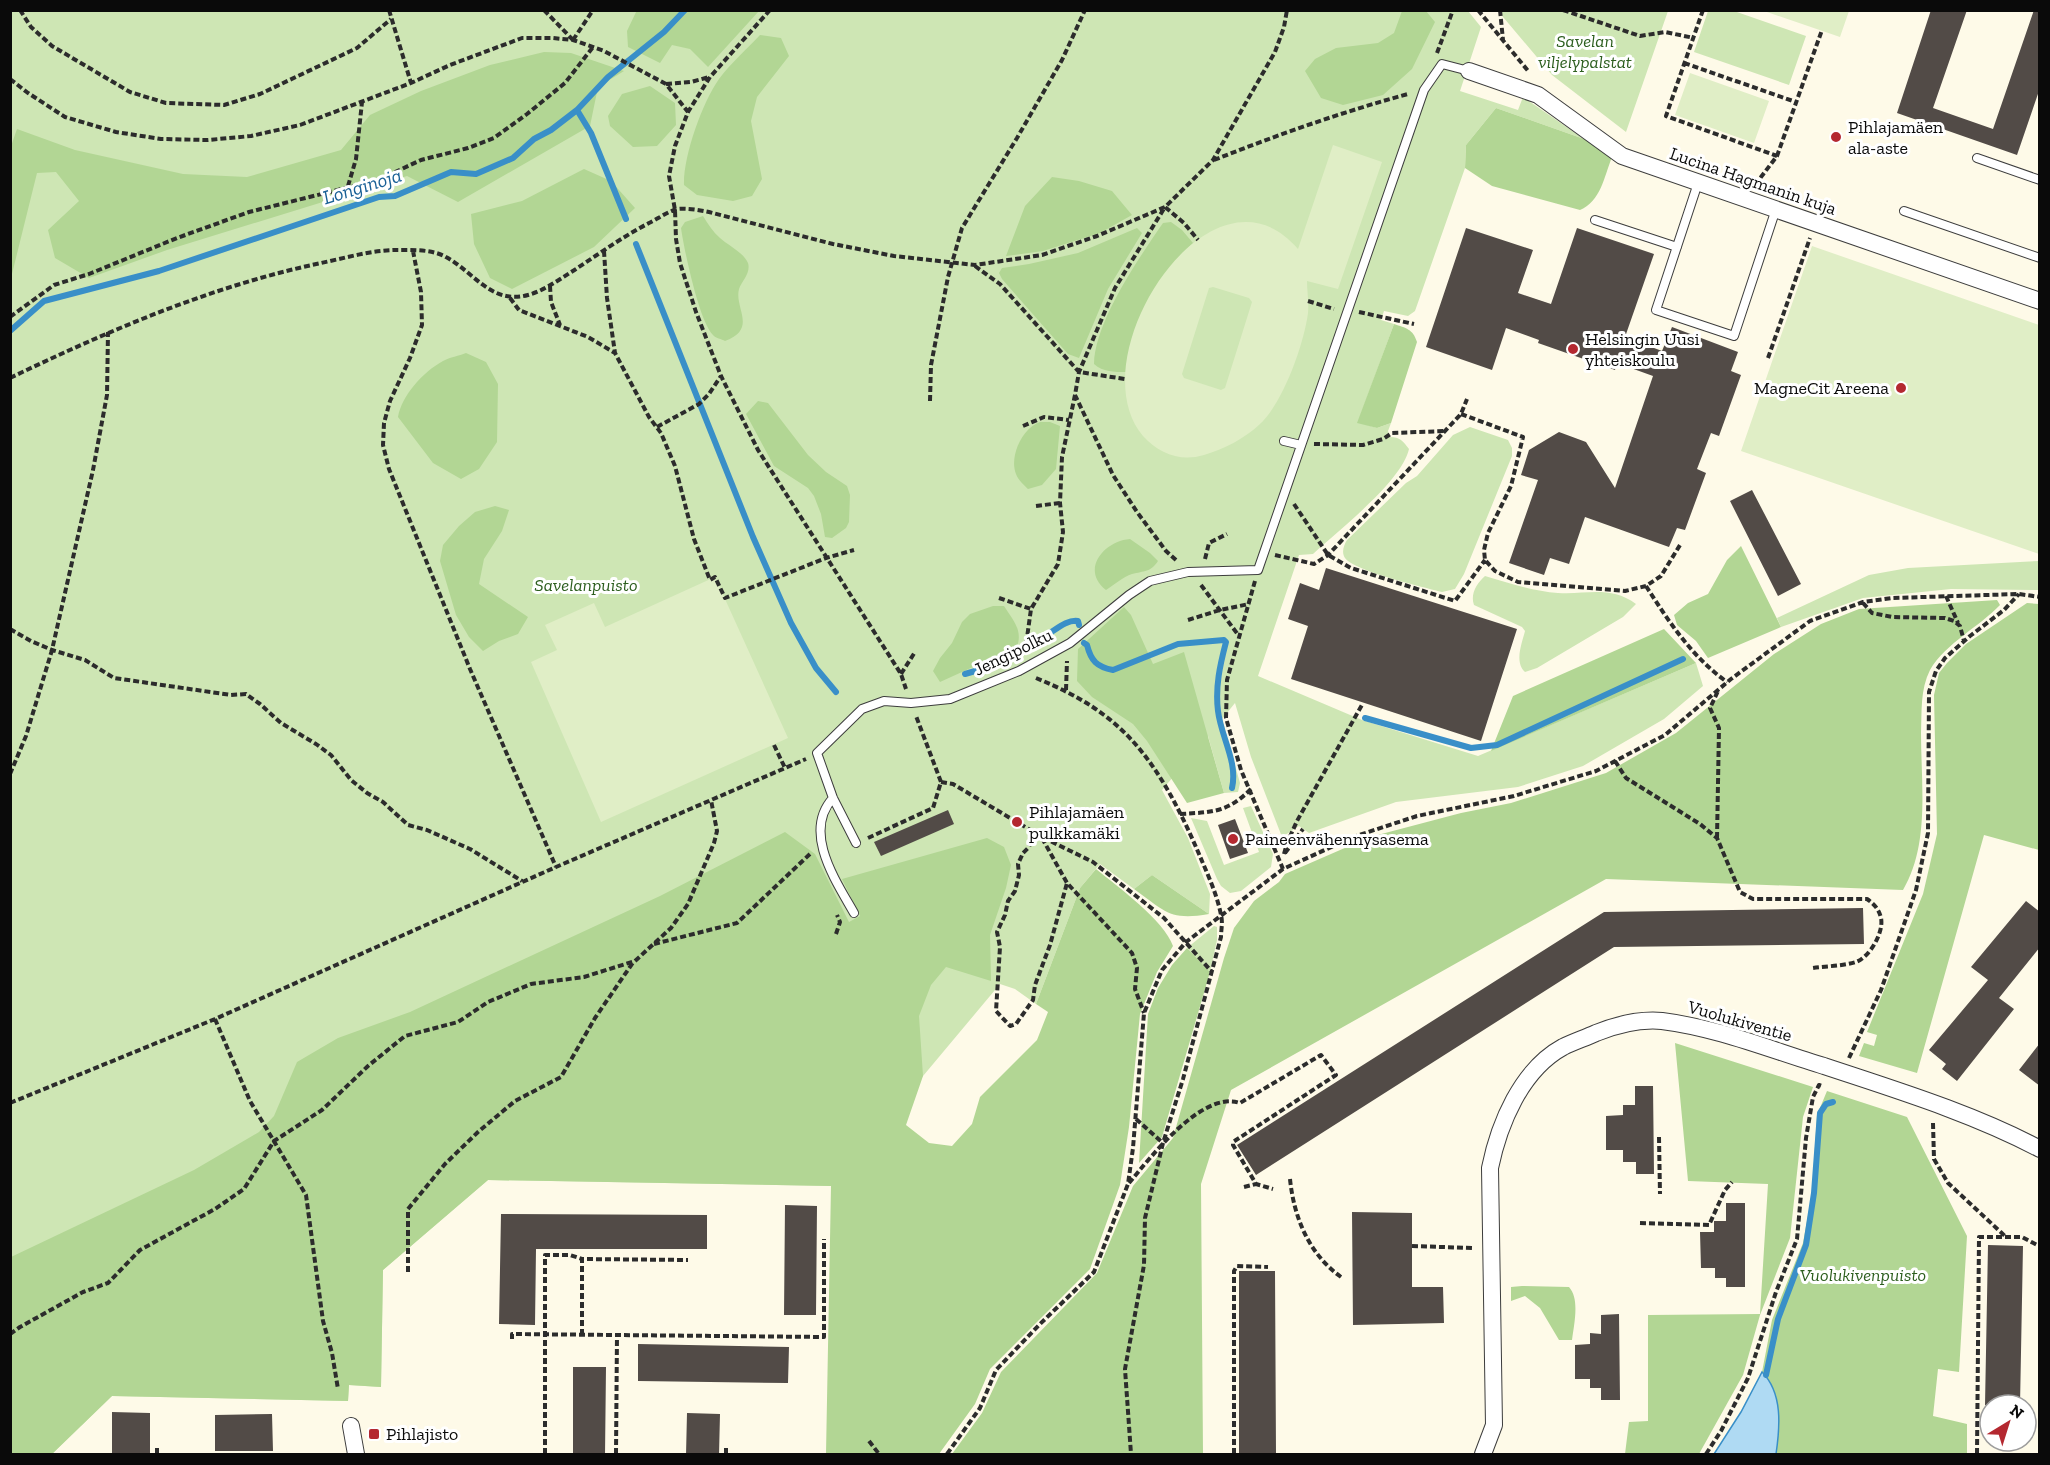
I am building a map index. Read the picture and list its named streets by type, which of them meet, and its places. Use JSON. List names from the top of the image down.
{
  "streets": {
    "street": ["Lucina Hagmanin kuja", "Vuolukiventie"],
    "lane": ["Jengipolku"]
  },
  "water": ["Longinoja"],
  "parks": ["Savelan viljelypalstat", "Savelanpuisto", "Vuolukivenpuisto"],
  "places": {
    "other": [
      "Pihlajamäen ala-aste",
      "Helsingin Uusi yhteiskoulu",
      "MagneCit Areena",
      "Pihlajamäen pulkkamäki",
      "Paineenvähennysasema"
    ],
    "transit": ["Pihlajisto"]
  },
  "north": "top right"
}
